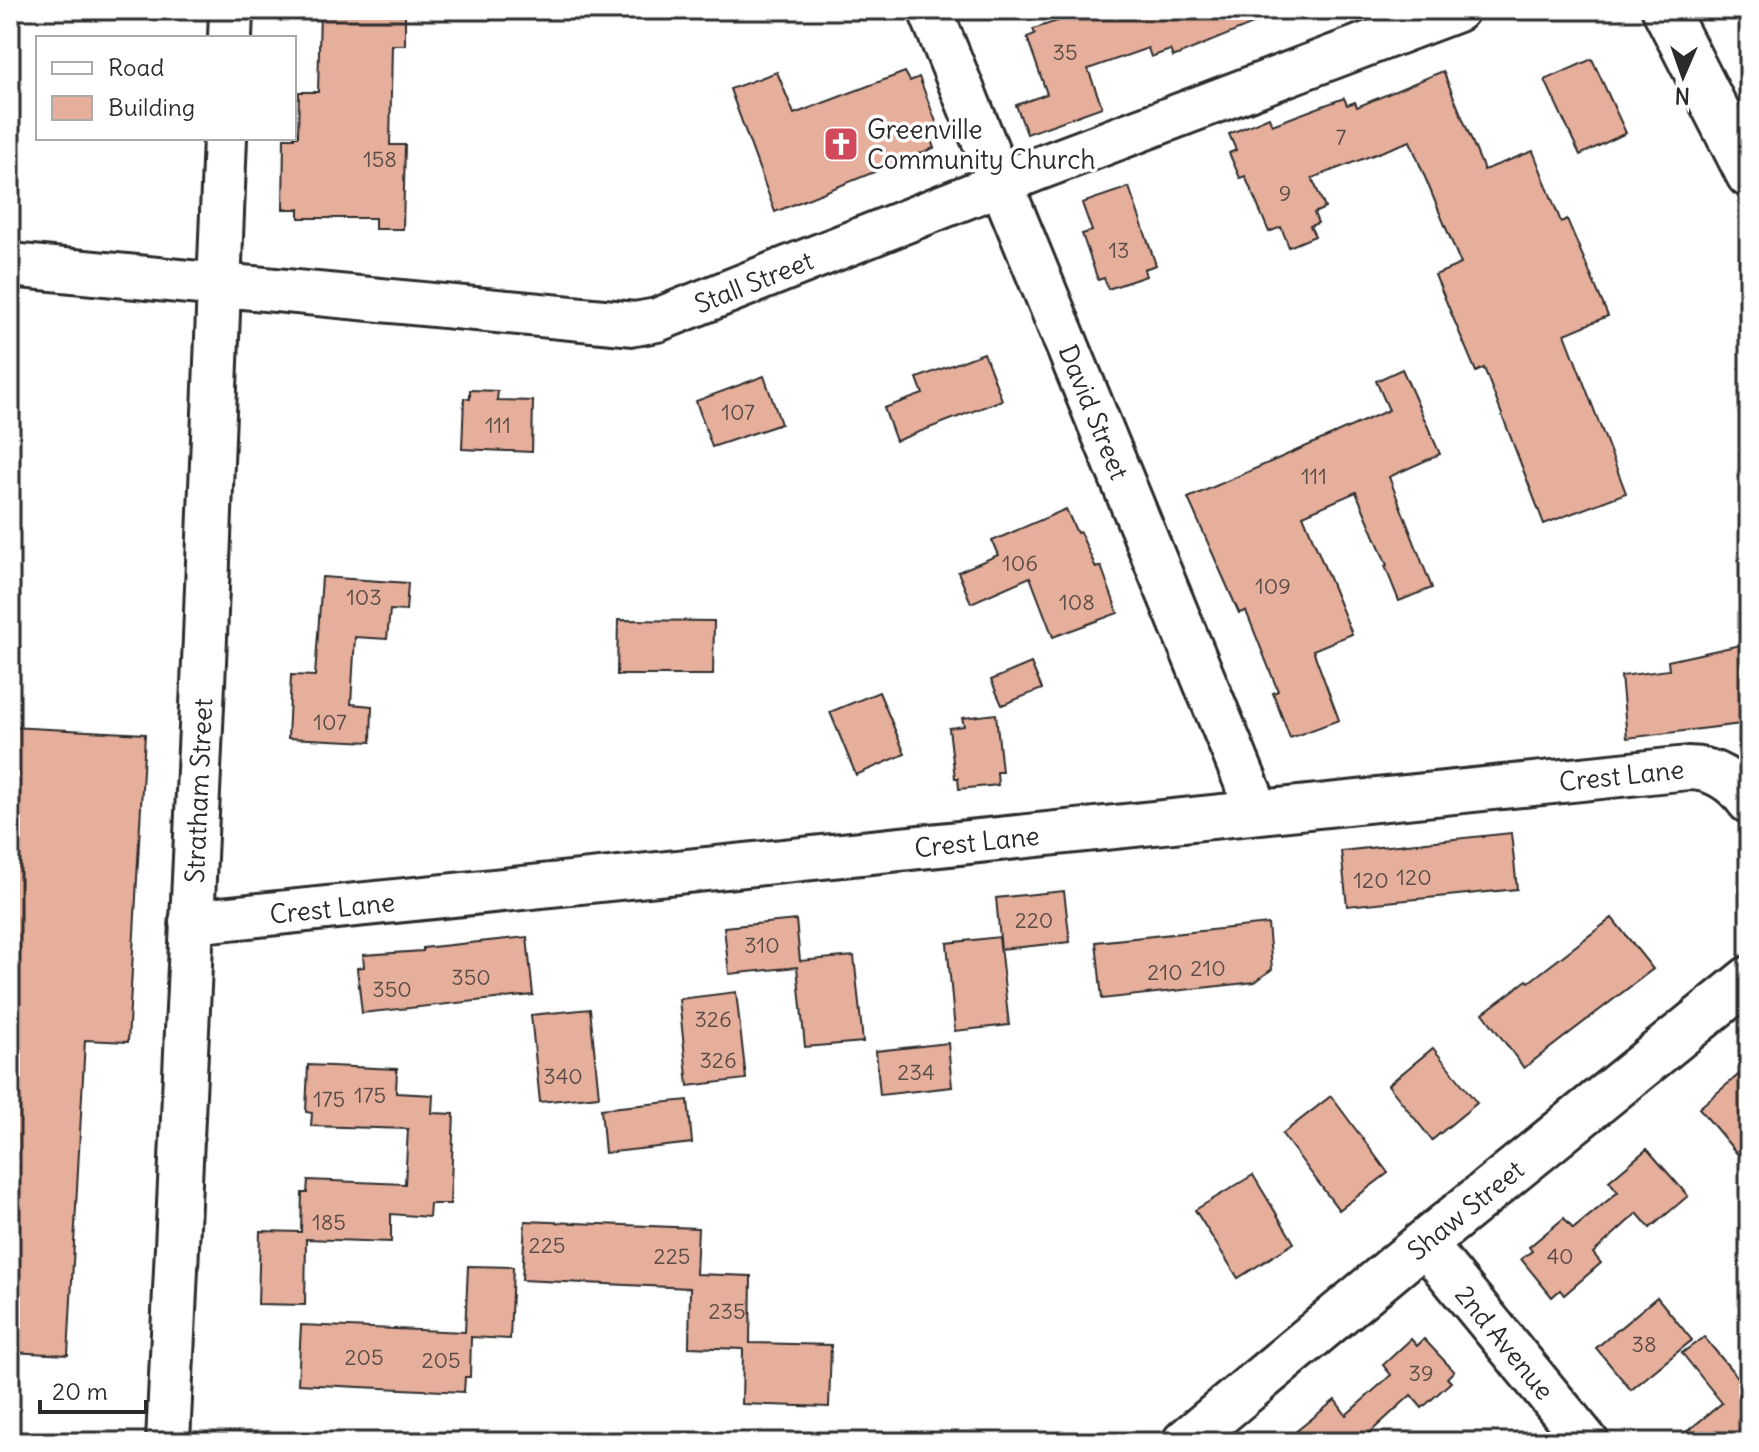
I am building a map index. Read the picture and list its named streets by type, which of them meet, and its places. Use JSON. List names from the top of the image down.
{
  "streets": {
    "street": [
      "Stall Street",
      "David Street",
      "Crest Lane",
      "Stratham Street",
      "Shaw Street",
      "2nd Avenue"
    ]
  },
  "crossings": [
    ["Stall Street", "David Street"],
    ["Stall Street", "Stratham Street"],
    ["David Street", "Crest Lane"],
    ["Crest Lane", "Stratham Street"],
    ["Shaw Street", "2nd Avenue"]
  ],
  "places": {
    "church": ["Greenville Community Church"]
  },
  "house_numbers": [
    "35",
    "7",
    "158",
    "9",
    "13",
    "107",
    "111",
    "111",
    "106",
    "109",
    "103",
    "108",
    "107",
    "120",
    "120",
    "220",
    "310",
    "210",
    "210",
    "350",
    "350",
    "326",
    "326",
    "234",
    "340",
    "175",
    "175",
    "185",
    "225",
    "225",
    "40",
    "235",
    "38",
    "205",
    "205",
    "39"
  ],
  "legend": ["Road", "Building"],
  "scale_bar": "20 m",
  "north": "bottom"
}
